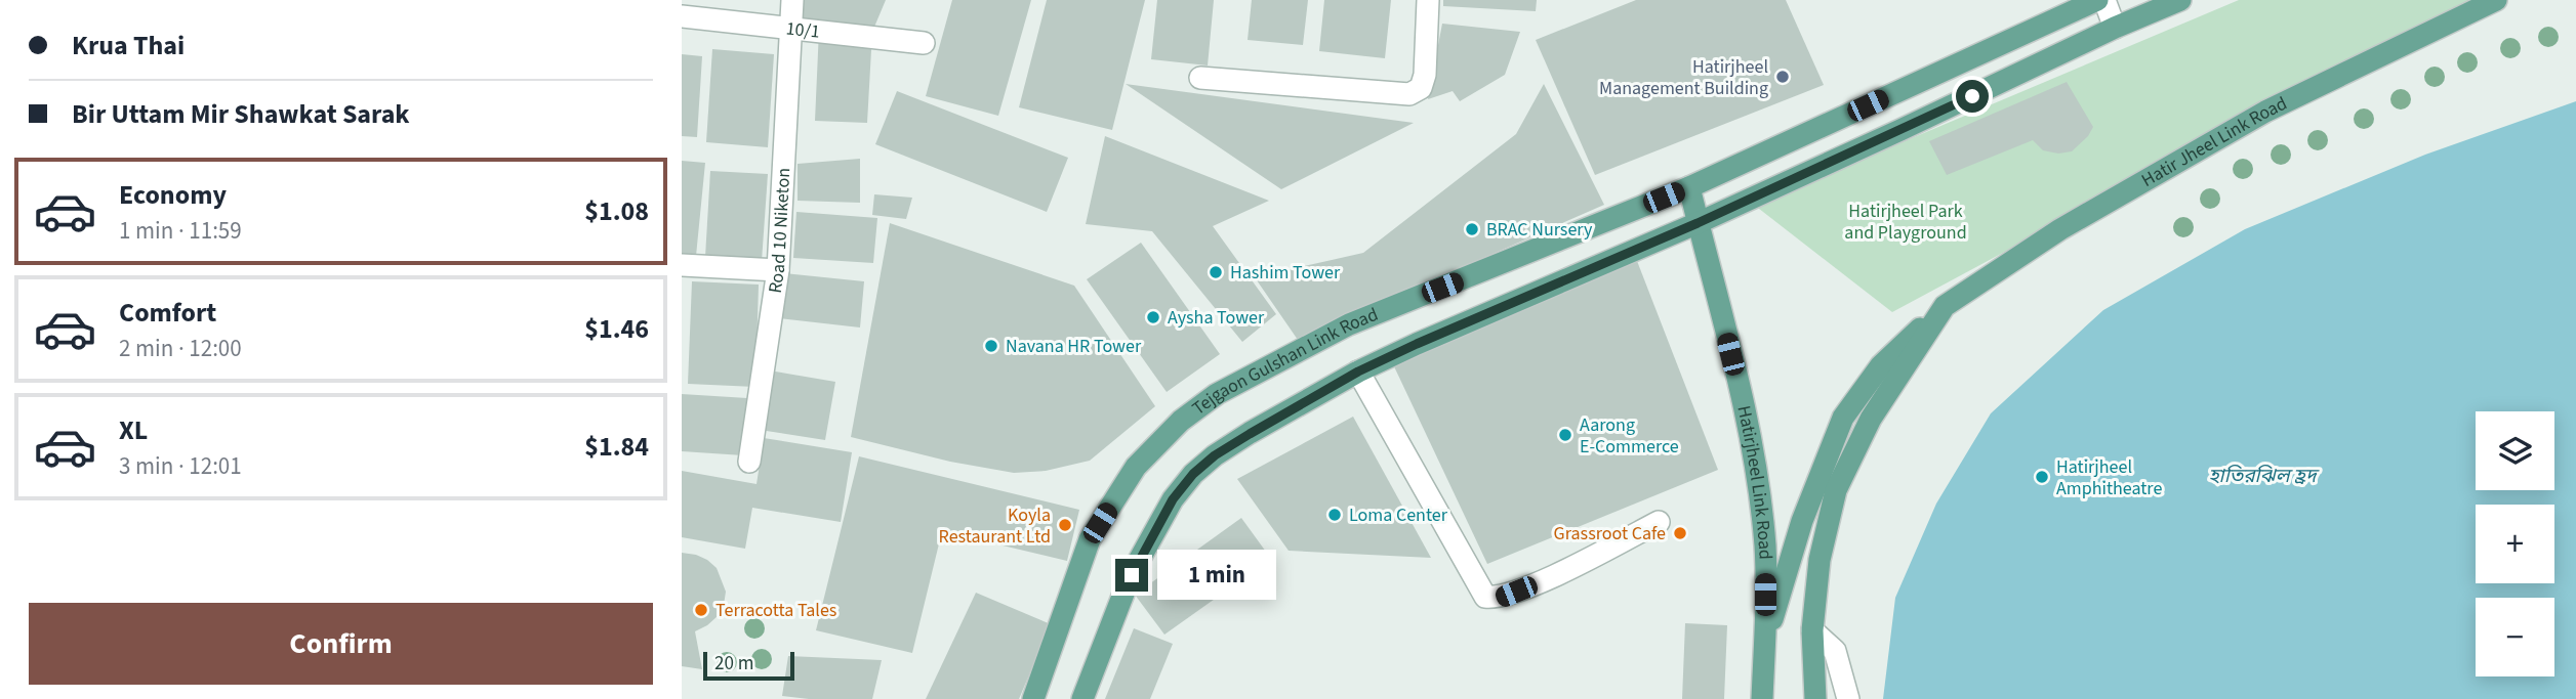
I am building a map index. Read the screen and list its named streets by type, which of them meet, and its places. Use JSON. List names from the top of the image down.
{
  "streets": {
    "main road": ["Hatir Jheel Link Road", "Tejgaon Gulshan Link Road", "Hatirjheel Link Road"],
    "street": ["10/1", "Road 10 Niketon"]
  },
  "crossings": [
    ["10/1", "Road 10 Niketon"],
    ["Hatir Jheel Link Road", "Hatirjheel Link Road"],
    ["Tejgaon Gulshan Link Road", "Hatirjheel Link Road"]
  ],
  "water": ["হাতিরঝিল হ্রদ"],
  "parks": ["Hatirjheel Park and Playground"],
  "places": [
    "Hatirjheel Management Building",
    "BRAC Nursery",
    "Hashim Tower",
    "Aysha Tower",
    "Navana HR Tower",
    "Aarong E-Commerce",
    "Hatirjheel Amphitheatre",
    "Loma Center",
    "Koyla Restaurant Ltd",
    "Grassroot Cafe",
    "Terracotta Tales"
  ],
  "scale_bar": "20 m",
  "page": {
    "banner": ["Krua Thai", "Bir Uttam Mir Shawkat Sarak"],
    "list": [
      {
        "name": "Economy",
        "note": "1 min · 11:59",
        "value": "$1.08"
      },
      {
        "name": "Comfort",
        "note": "2 min · 12:00",
        "value": "$1.46"
      },
      {
        "name": "XL",
        "note": "3 min · 12:01",
        "value": "$1.84"
      }
    ],
    "map_buttons": ["+", "−"],
    "bubble": "1 min",
    "buttons": "Confirm",
    "scale": "20 m"
  }
}
